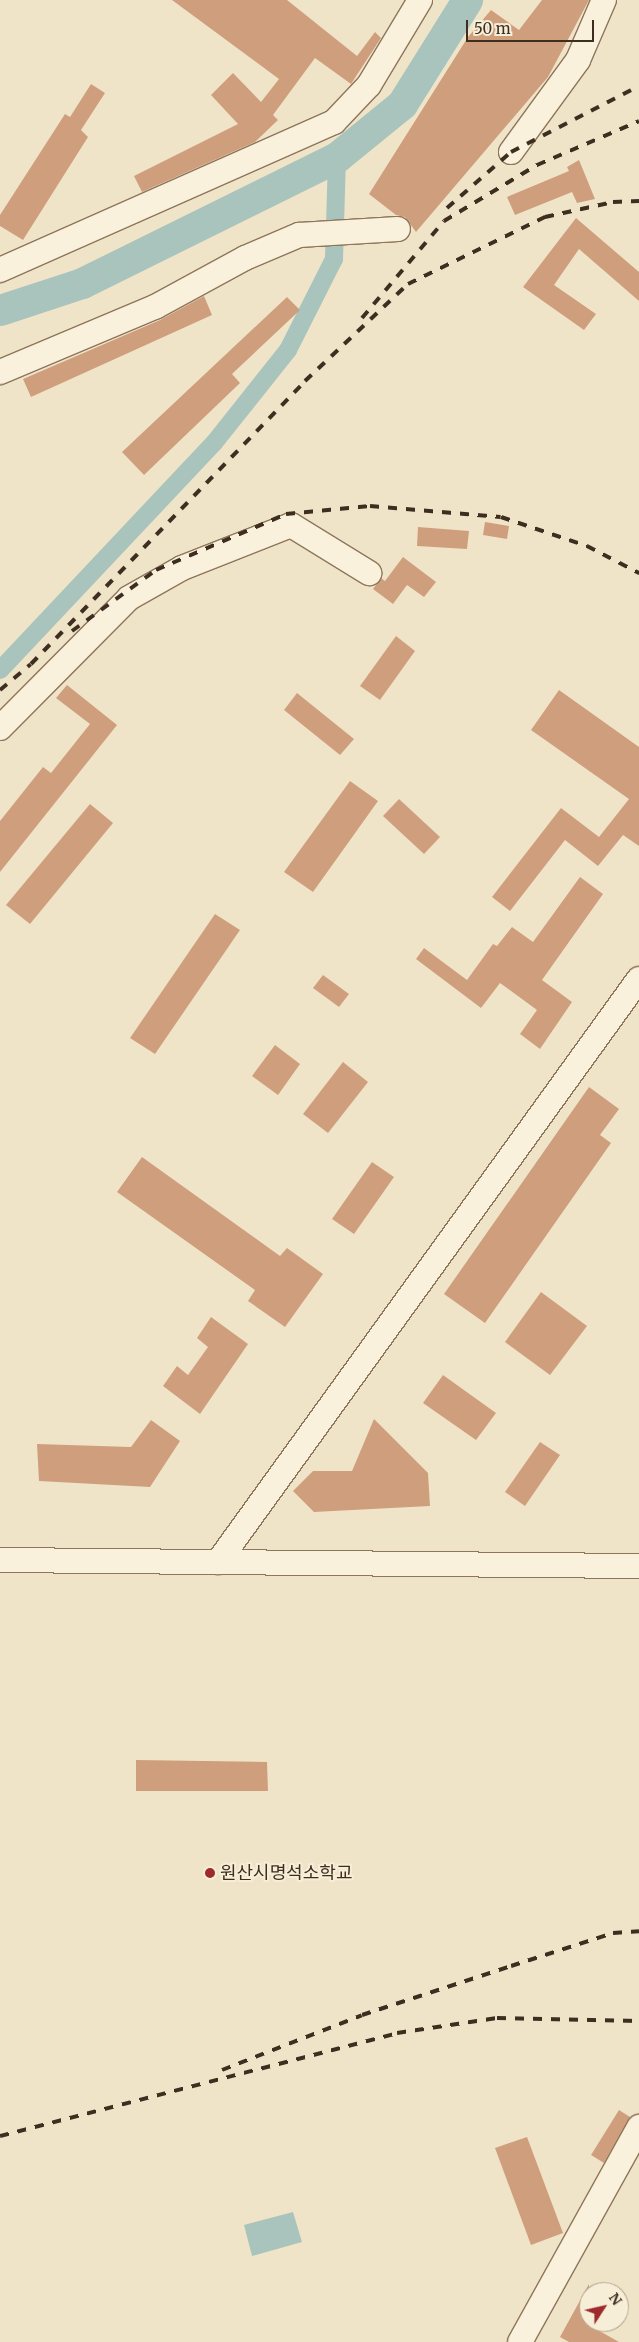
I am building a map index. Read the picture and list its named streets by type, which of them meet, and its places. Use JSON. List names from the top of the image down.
{
  "places": ["원산시명석소학교"],
  "scale_bar": "50 m",
  "north": "top right"
}
